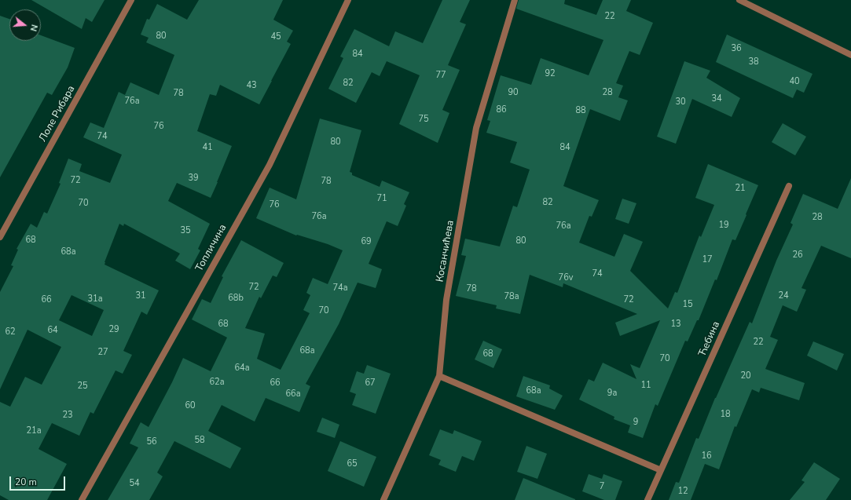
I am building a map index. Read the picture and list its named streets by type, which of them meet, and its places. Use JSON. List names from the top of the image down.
{
  "streets": {
    "street": [
      "Лоле Рибара",
      "Топличина",
      "Косанчићева",
      "Ћебина"
    ]
  },
  "house_numbers": [
    "22",
    "80",
    "45",
    "36",
    "84",
    "38",
    "92",
    "77",
    "40",
    "82",
    "43",
    "90",
    "28",
    "78",
    "34",
    "76a",
    "30",
    "86",
    "88",
    "75",
    "76",
    "74",
    "80",
    "41",
    "84",
    "39",
    "72",
    "78",
    "21",
    "71",
    "82",
    "70",
    "76",
    "76a",
    "28",
    "19",
    "76a",
    "35",
    "68",
    "80",
    "69",
    "68a",
    "26",
    "17",
    "74",
    "76v",
    "72",
    "74a",
    "78",
    "31",
    "24",
    "78a",
    "68b",
    "31a",
    "66",
    "72",
    "15",
    "70",
    "68",
    "13",
    "29",
    "64",
    "62",
    "22",
    "68a",
    "27",
    "68",
    "70",
    "64a",
    "20",
    "62a",
    "66",
    "67",
    "11",
    "25",
    "68a",
    "9a",
    "66a",
    "60",
    "18",
    "23",
    "9",
    "21a",
    "58",
    "56",
    "16",
    "65",
    "54",
    "7",
    "12"
  ],
  "scale_bar": "20 m",
  "north": "right"
}
